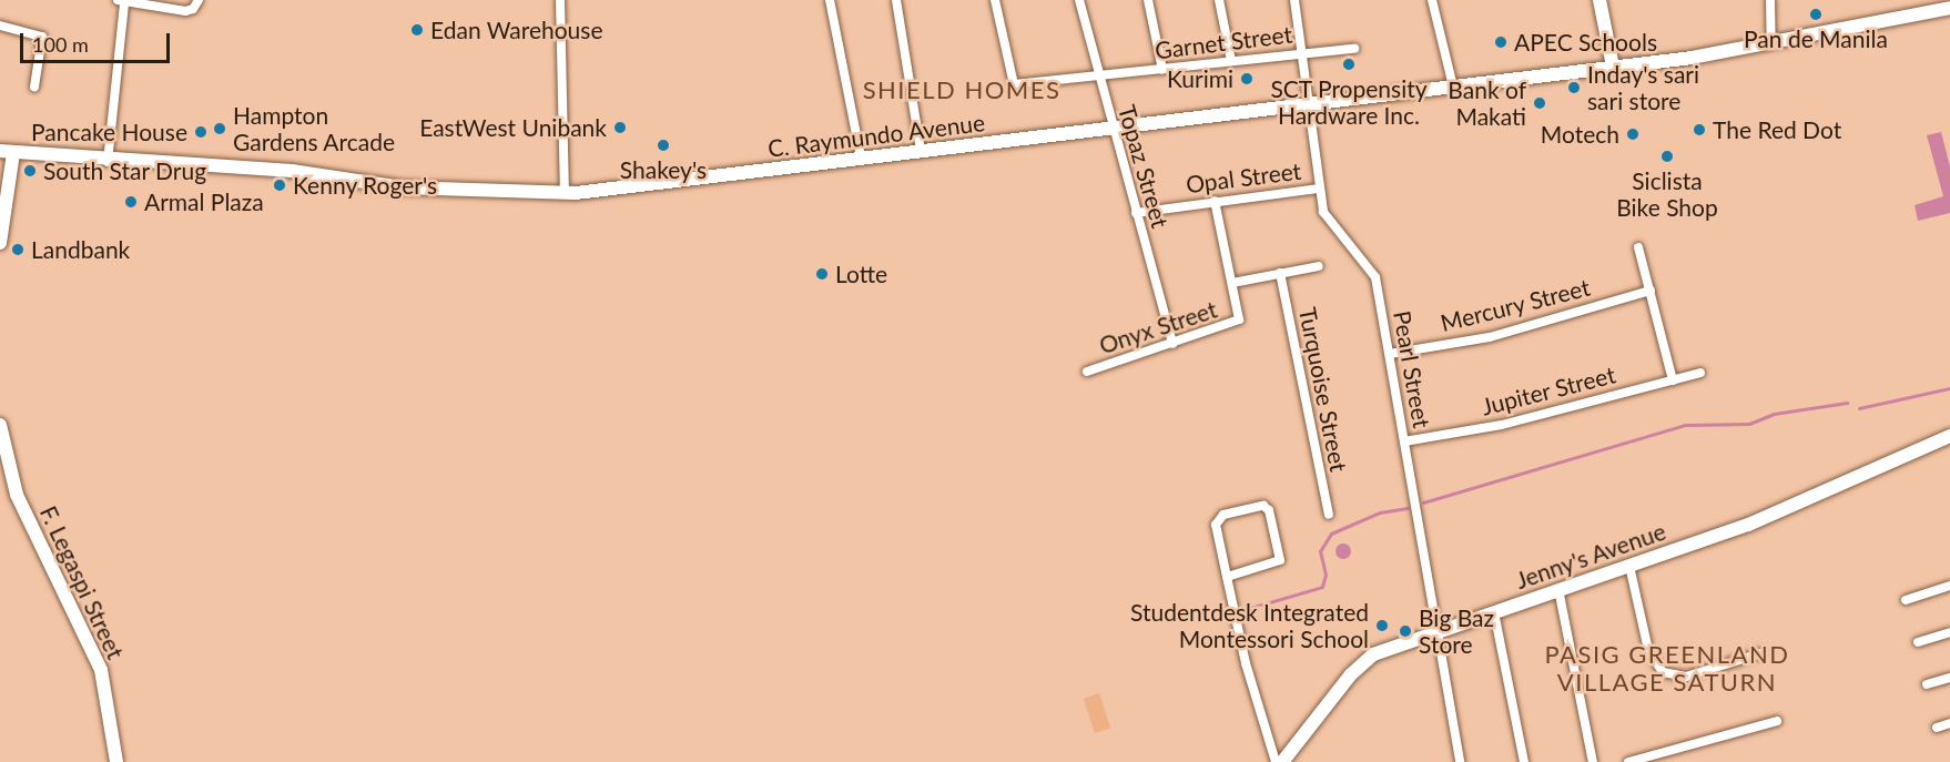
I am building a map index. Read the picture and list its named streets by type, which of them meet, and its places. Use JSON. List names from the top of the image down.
{
  "streets": {
    "main road": ["C. Raymundo Avenue", "Jenny's Avenue", "F. Legaspi Street"],
    "street": [
      "Garnet Street",
      "Topaz Street",
      "Opal Street",
      "Mercury Street",
      "Onyx Street",
      "Pearl Street",
      "Turquoise Street",
      "Jupiter Street"
    ]
  },
  "crossings": [
    ["Garnet Street", "Topaz Street"],
    ["Garnet Street", "Pearl Street"],
    ["C. Raymundo Avenue", "Topaz Street"],
    ["C. Raymundo Avenue", "Pearl Street"],
    ["Topaz Street", "Opal Street"],
    ["Topaz Street", "Onyx Street"],
    ["Opal Street", "Onyx Street"],
    ["Opal Street", "Pearl Street"],
    ["Mercury Street", "Pearl Street"],
    ["Pearl Street", "Jupiter Street"],
    ["Pearl Street", "Jenny's Avenue"]
  ],
  "districts": ["SHIELD HOMES", "PASIG GREENLAND VILLAGE SATURN"],
  "places": [
    "Pan de Manila",
    "Edan Warehouse",
    "APEC Schools",
    "SCT Propensity Hardware Inc.",
    "Kurimi",
    "Inday's sari sari store",
    "Bank of Makati",
    "EastWest Unibank",
    "Hampton Gardens Arcade",
    "The Red Dot",
    "Pancake House",
    "Motech",
    "Shakey's",
    "Siclista Bike Shop",
    "South Star Drug",
    "Kenny Roger's",
    "Armal Plaza",
    "Landbank",
    "Lotte",
    "Studentdesk Integrated Montessori School",
    "Big Baz Store"
  ],
  "scale_bar": "100 m"
}
